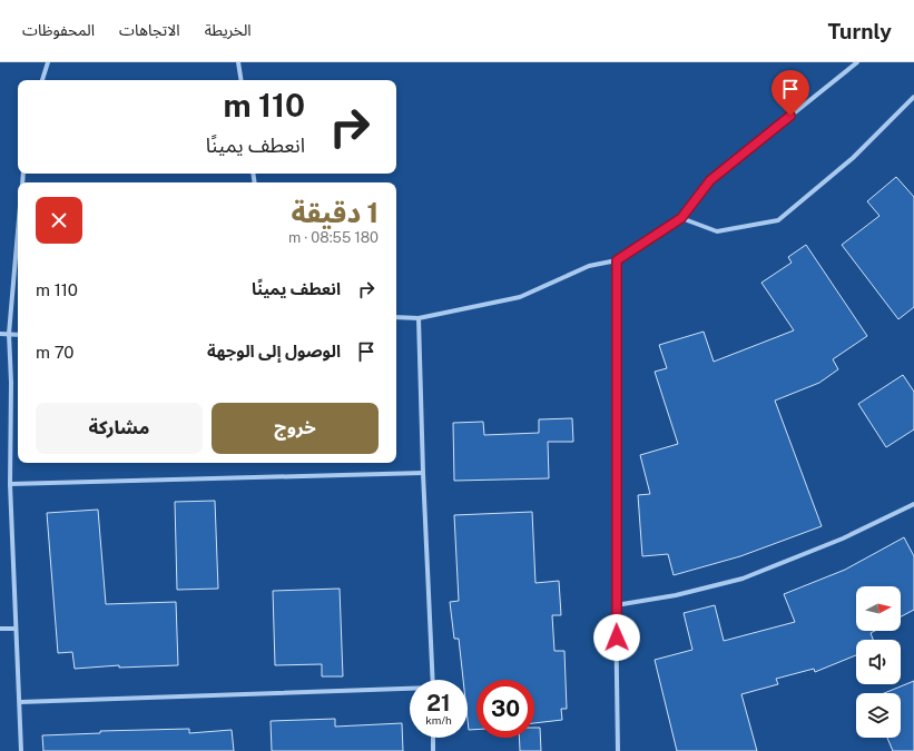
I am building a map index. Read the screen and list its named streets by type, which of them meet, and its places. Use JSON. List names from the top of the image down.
{
  "north": "right",
  "page": {
    "header": "Turnly",
    "nav": ["الخريطة", "الاتجاهات", "المحفوظات"],
    "turn": ["110 m", "انعطف يمينًا"],
    "heading": ["1 دقيقة", "180 m · 08:55"],
    "list": [
      {
        "name": "انعطف يمينًا",
        "value": "110 m"
      },
      {
        "name": "الوصول إلى الوجهة",
        "value": "70 m"
      }
    ],
    "buttons": ["خروج", "مشاركة"],
    "speed": "21 km/h",
    "limit": "30"
  }
}
